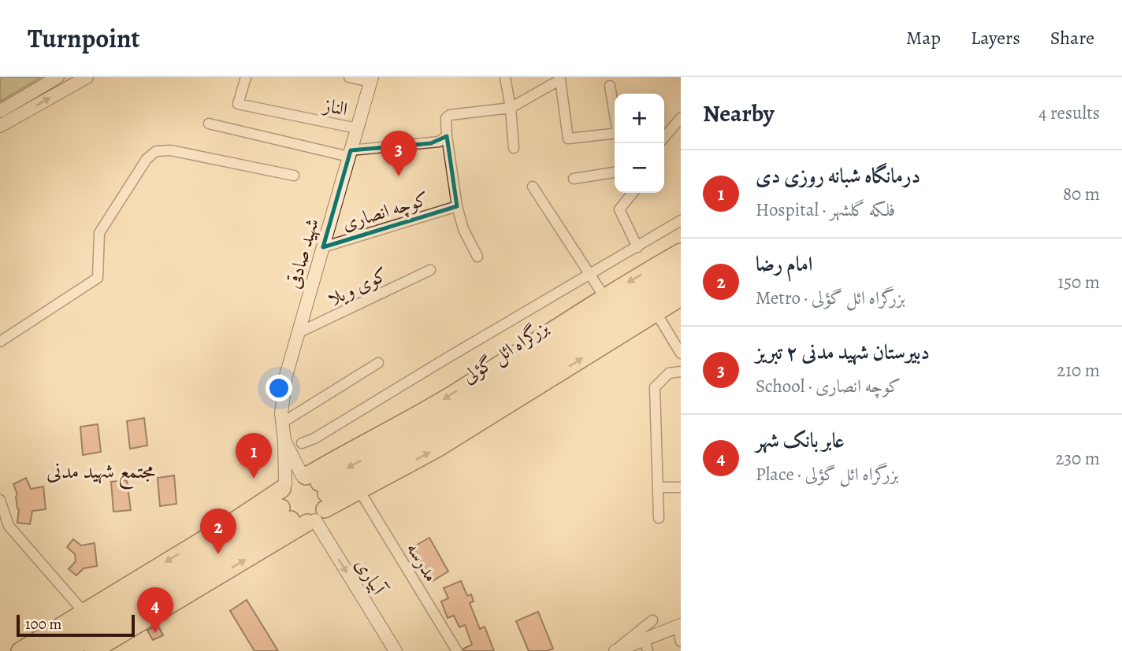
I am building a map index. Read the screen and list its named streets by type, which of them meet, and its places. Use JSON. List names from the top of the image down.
{
  "streets": {
    "highway": ["بزرگراه ائل گؤلی"],
    "main road": ["شهید صادقی", "آبیاری"],
    "street": [
      "الناز",
      "کوچه انصاری",
      "کوی ویلا",
      "مدرسه"
    ]
  },
  "crossings": [
    ["الناز", "شهید صادقی"],
    ["کوچه انصاری", "شهید صادقی"],
    ["شهید صادقی", "کوی ویلا"],
    ["شهید صادقی", "بزرگراه ائل گؤلی"],
    ["شهید صادقی", "آبیاری"],
    ["بزرگراه ائل گؤلی", "آبیاری"]
  ],
  "one_way": ["آبیاری"],
  "districts": ["مجتمع شهید مدنی"],
  "scale_bar": "100 m",
  "page": {
    "header": "Turnpoint",
    "nav": ["Map", "Layers", "Share"],
    "heading": ["Nearby", "4 results"],
    "map_buttons": ["+", "−"],
    "pins": [
      "3",
      "1",
      "2",
      "4"
    ],
    "list": [
      {
        "mark": "1",
        "name": "درمانگاه شبانه روزی دی",
        "note": "Hospital · فلکه گلشهر",
        "value": "80 m"
      },
      {
        "mark": "2",
        "name": "امام رضا",
        "note": "Metro · بزرگراه ائل گؤلی",
        "value": "150 m"
      },
      {
        "mark": "3",
        "name": "دبیرستان شهید مدنی ۲ تبریز",
        "note": "School · کوچه انصاری",
        "value": "210 m"
      },
      {
        "mark": "4",
        "name": "عابر بانک شهر",
        "note": "Place · بزرگراه ائل گؤلی",
        "value": "230 m"
      }
    ],
    "scale": "100 m"
  }
}
